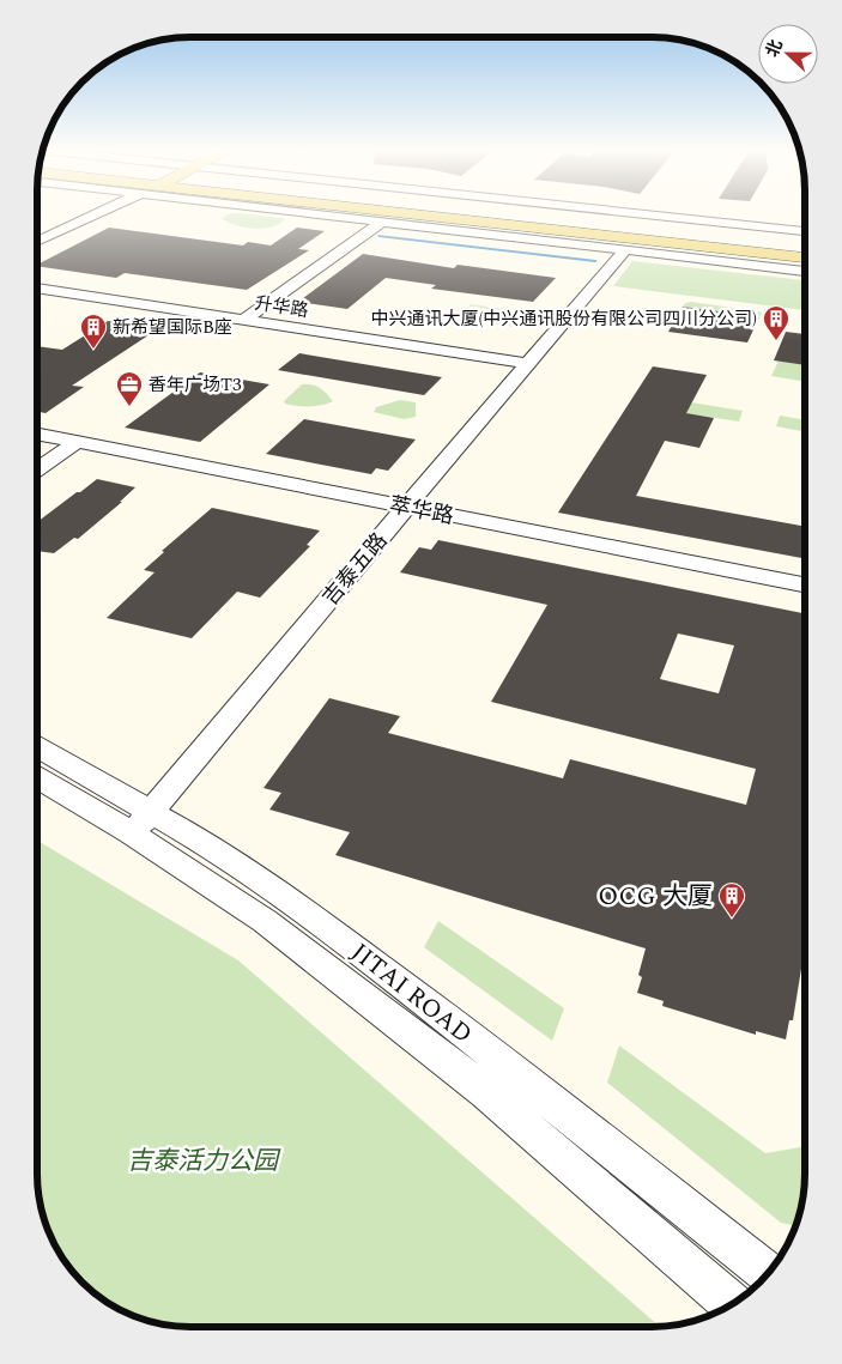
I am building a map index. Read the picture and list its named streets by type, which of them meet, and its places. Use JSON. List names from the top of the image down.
{
  "streets": {
    "street": [
      "升华路",
      "萃华路",
      "吉泰五路",
      "JITAI ROAD"
    ]
  },
  "crossings": [
    ["升华路", "吉泰五路"],
    ["萃华路", "吉泰五路"],
    ["吉泰五路", "JITAI ROAD"]
  ],
  "parks": ["吉泰活力公园"],
  "places": {
    "building": ["中兴通讯大厦(中兴通讯股份有限公司四川分公司)", "新希望国际B座", "OCG 大厦"],
    "office": ["香年广场T3"]
  },
  "north": "left"
}
